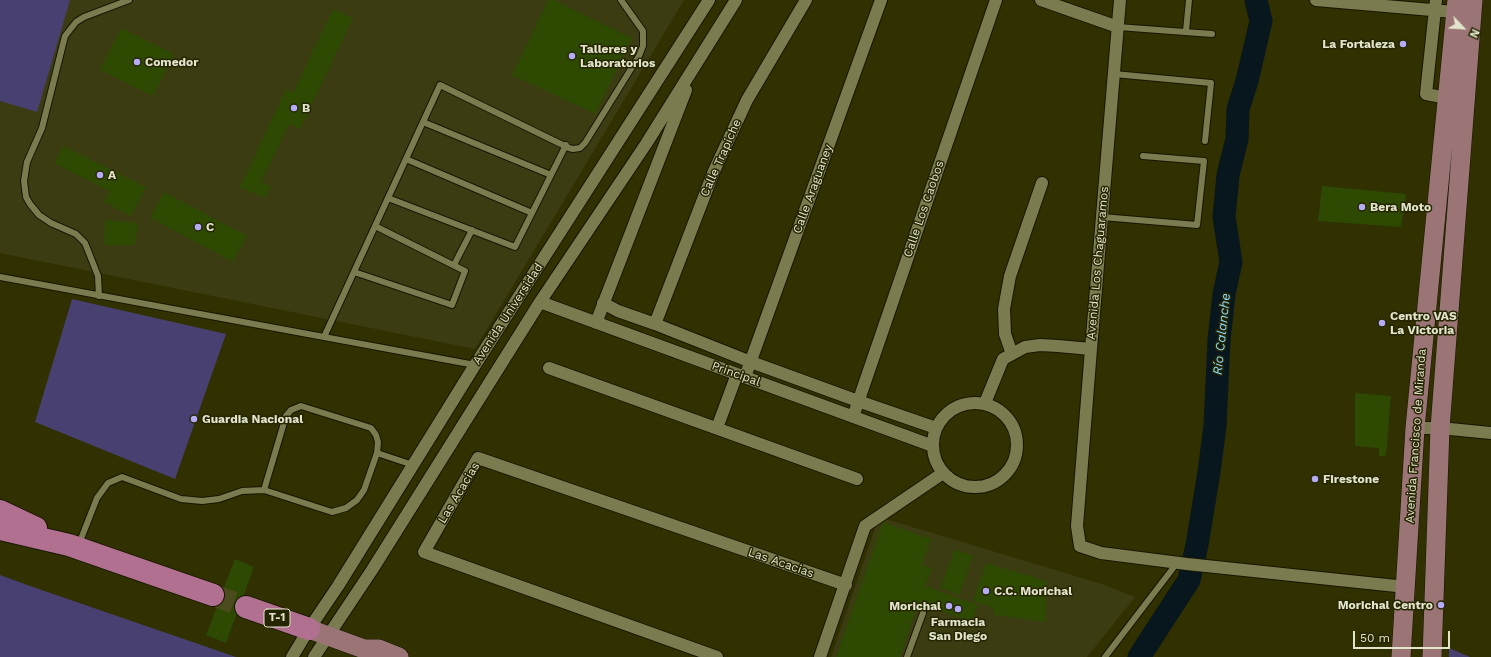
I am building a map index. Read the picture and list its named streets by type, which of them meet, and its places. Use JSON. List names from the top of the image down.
{
  "streets": {
    "highway": ["T-1"],
    "main road": ["Avenida Francisco de Miranda"],
    "street": [
      "Calle Trapiche",
      "Calle Araguaney",
      "Calle Los Caobos",
      "Avenida Los Chaguaramos",
      "Avenida Universidad",
      "Principal",
      "Las Acacias"
    ]
  },
  "crossings": [
    ["Calle Trapiche", "Principal"],
    ["Calle Araguaney", "Principal"],
    ["Calle Los Caobos", "Principal"],
    ["Avenida Universidad", "Principal"],
    ["Avenida Universidad", "T-1"]
  ],
  "water": ["Río Calanche"],
  "places": [
    "La Fortaleza",
    "Talleres y Laboratorios",
    "Comedor",
    "B",
    "A",
    "Bera Moto",
    "C",
    "Centro VAS La Victoria",
    "Guardia Nacional",
    "Firestone",
    "C.C. Morichal",
    "Morichal Centro",
    "Morichal",
    "Farmacia San Diego"
  ],
  "scale_bar": "50 m",
  "north": "bottom right"
}
